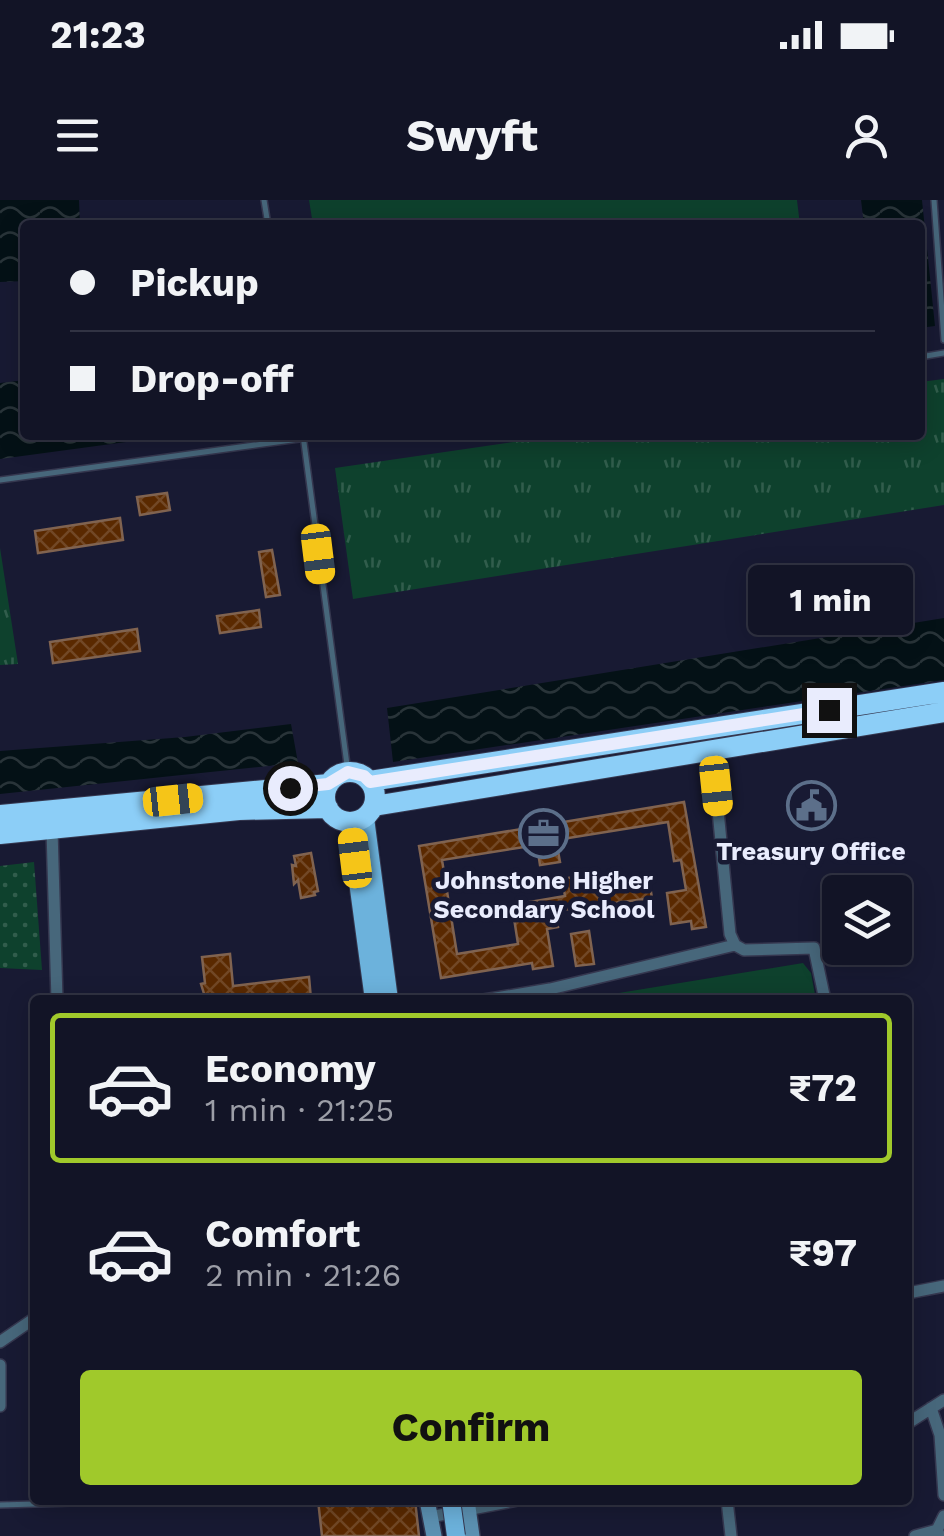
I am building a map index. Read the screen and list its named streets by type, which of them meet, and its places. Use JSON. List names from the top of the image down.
{
  "places": {
    "public building": ["Treasury Office"],
    "office": ["Johnstone Higher Secondary School"]
  },
  "page": {
    "status": "21:23",
    "header": "Swyft",
    "banner": ["Pickup", "Drop-off"],
    "bubble": "1 min",
    "list": [
      {
        "name": "Economy",
        "note": "1 min · 21:25",
        "value": "₹72"
      },
      {
        "name": "Comfort",
        "note": "2 min · 21:26",
        "value": "₹97"
      }
    ],
    "buttons": "Confirm"
  }
}
